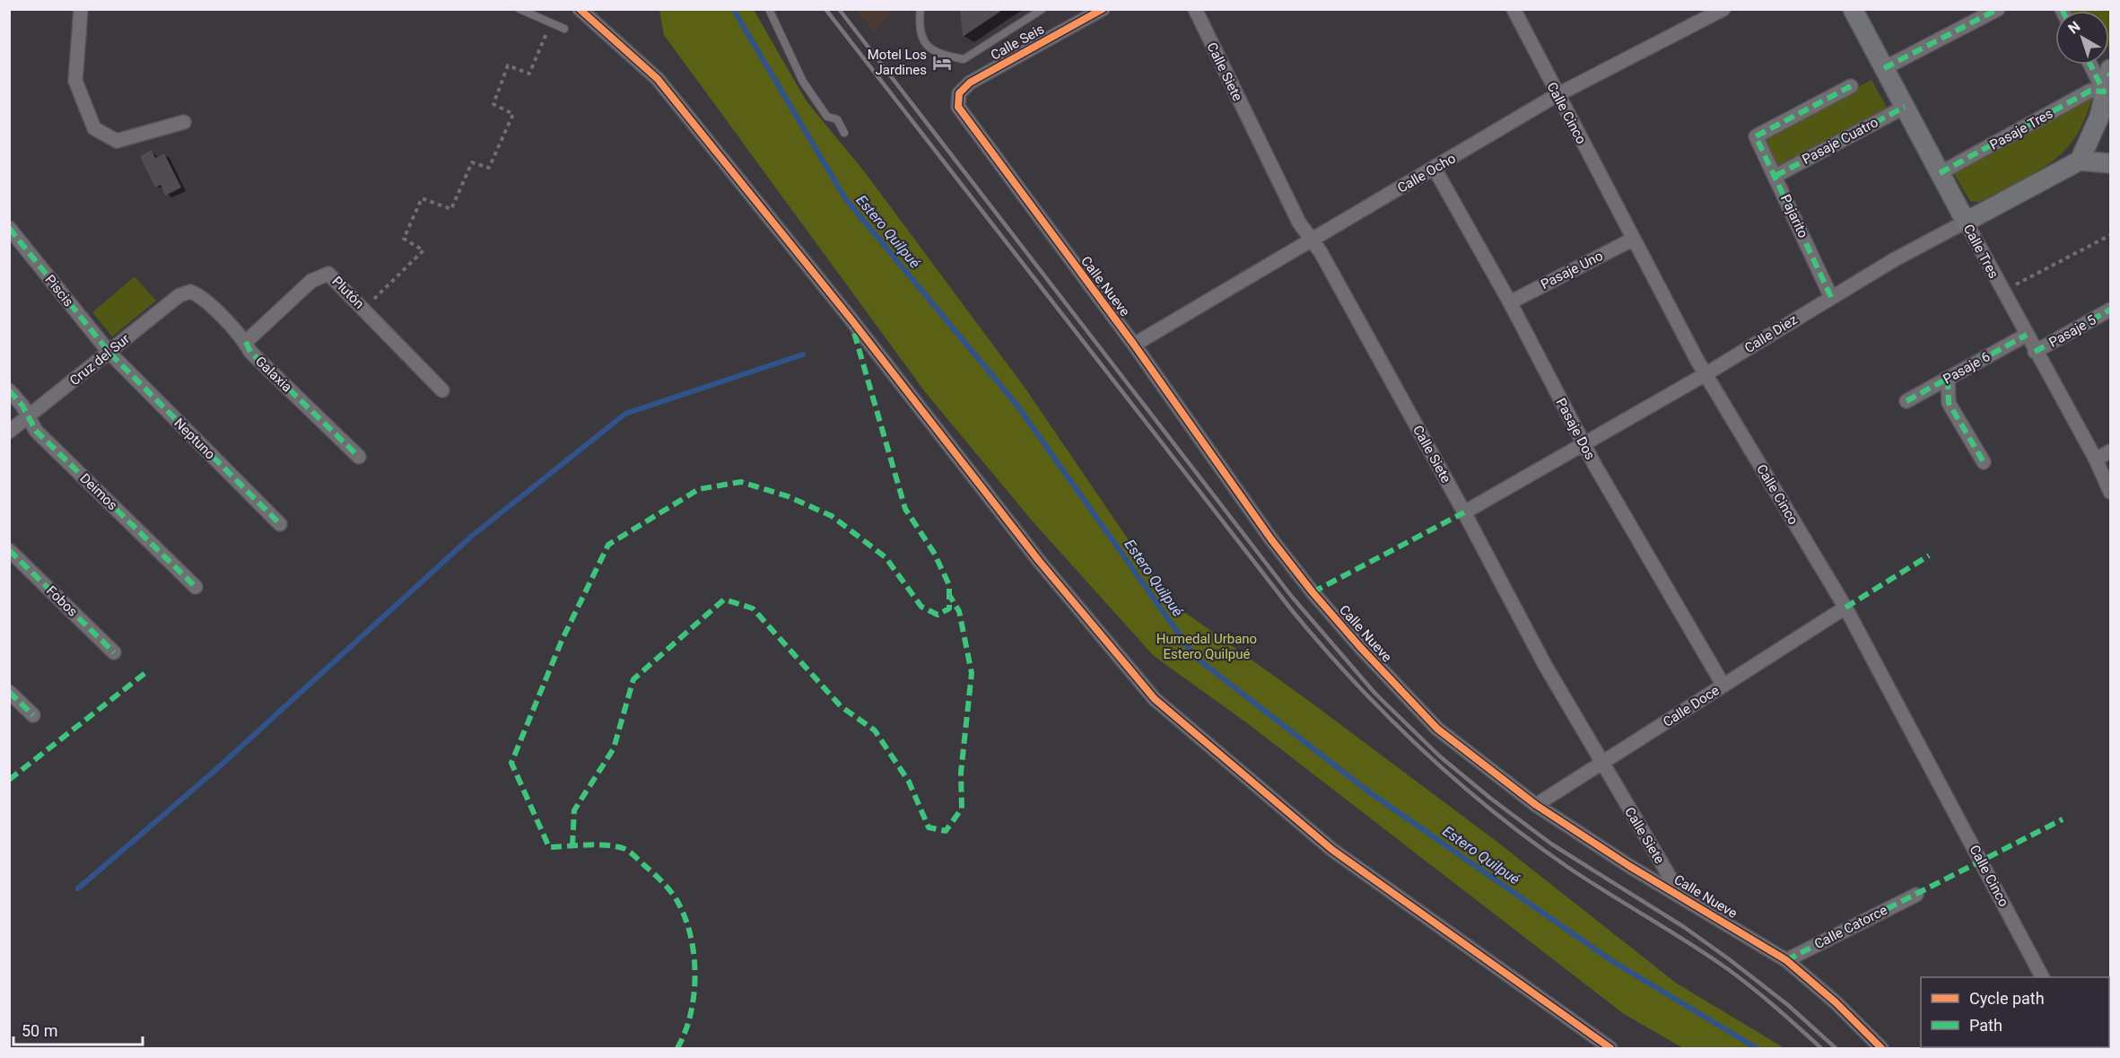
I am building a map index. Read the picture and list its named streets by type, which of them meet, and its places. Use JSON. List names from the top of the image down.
{
  "streets": {
    "main road": ["Calle Tres", "Calle Diez"],
    "street": [
      "Calle Seis",
      "Calle Siete",
      "Calle Cinco",
      "Pasaje Tres",
      "Pasaje Cuatro",
      "Calle Ocho",
      "Pajarito",
      "Pasaje Uno",
      "Calle Nueve",
      "Piscis",
      "Plutón",
      "Pasaje 5",
      "Cruz del Sur",
      "Pasaje 6",
      "Galaxia",
      "Pasaje Dos",
      "Neptuno",
      "Deimos",
      "Fobos",
      "Calle Doce",
      "Calle Catorce"
    ]
  },
  "crossings": [
    ["Calle Seis", "Calle Nueve"],
    ["Calle Siete", "Calle Ocho"],
    ["Calle Siete", "Calle Nueve"],
    ["Calle Siete", "Calle Diez"],
    ["Calle Siete", "Calle Doce"],
    ["Calle Cinco", "Calle Ocho"],
    ["Calle Cinco", "Pasaje Uno"],
    ["Calle Cinco", "Calle Diez"],
    ["Calle Cinco", "Calle Doce"],
    ["Pasaje Tres", "Calle Tres"],
    ["Pasaje Cuatro", "Pajarito"],
    ["Pasaje Cuatro", "Calle Tres"],
    ["Calle Ocho", "Calle Nueve"],
    ["Calle Ocho", "Pasaje Dos"],
    ["Pajarito", "Calle Diez"],
    ["Calle Tres", "Pasaje 5"],
    ["Calle Tres", "Calle Diez"],
    ["Calle Tres", "Pasaje 6"],
    ["Pasaje Uno", "Pasaje Dos"],
    ["Calle Nueve", "Calle Doce"],
    ["Calle Nueve", "Calle Catorce"],
    ["Piscis", "Cruz del Sur"],
    ["Piscis", "Neptuno"],
    ["Plutón", "Galaxia"],
    ["Calle Diez", "Pasaje Dos"],
    ["Cruz del Sur", "Galaxia"],
    ["Cruz del Sur", "Neptuno"],
    ["Cruz del Sur", "Deimos"],
    ["Pasaje Dos", "Calle Doce"]
  ],
  "water": ["Estero Quilpué"],
  "parks": ["Humedal Urbano Estero Quilpué"],
  "places": {
    "hotel": ["Motel Los Jardines"]
  },
  "legend": ["Cycle path", "Path"],
  "scale_bar": "50 m",
  "north": "top left"
}
